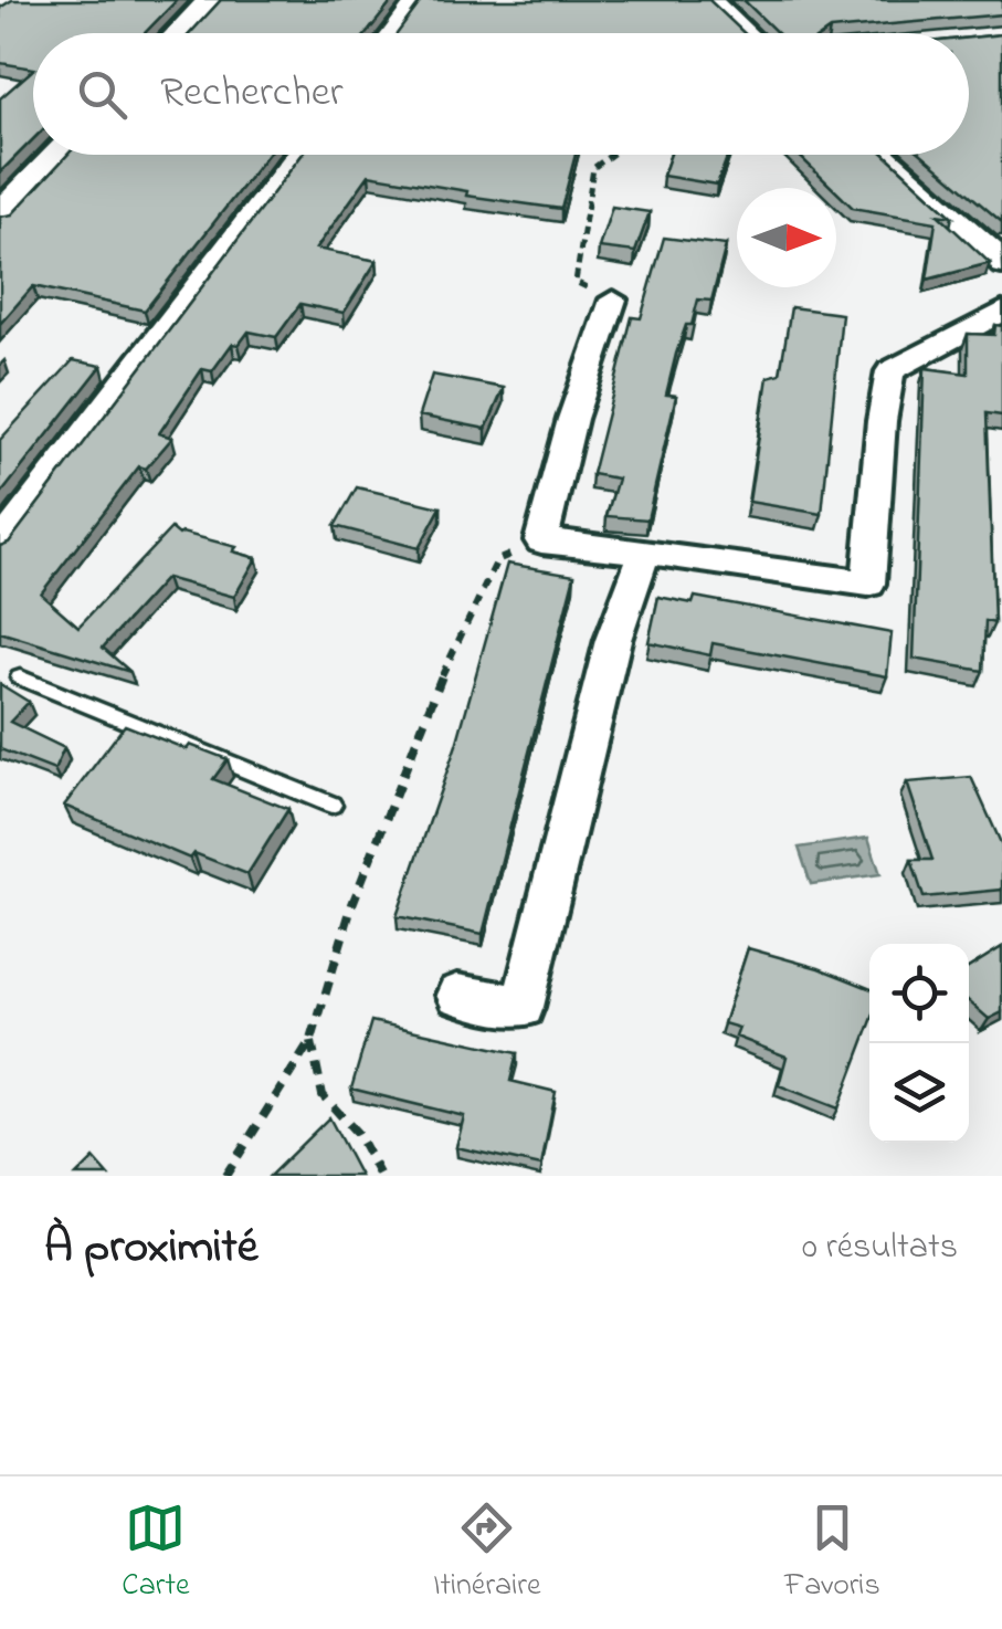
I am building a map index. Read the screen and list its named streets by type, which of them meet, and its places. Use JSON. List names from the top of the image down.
{
  "north": "right",
  "page": {
    "search": "Rechercher",
    "heading": ["À proximité", "0 résultats"],
    "nav": ["Carte", "Itinéraire", "Favoris"]
  }
}
